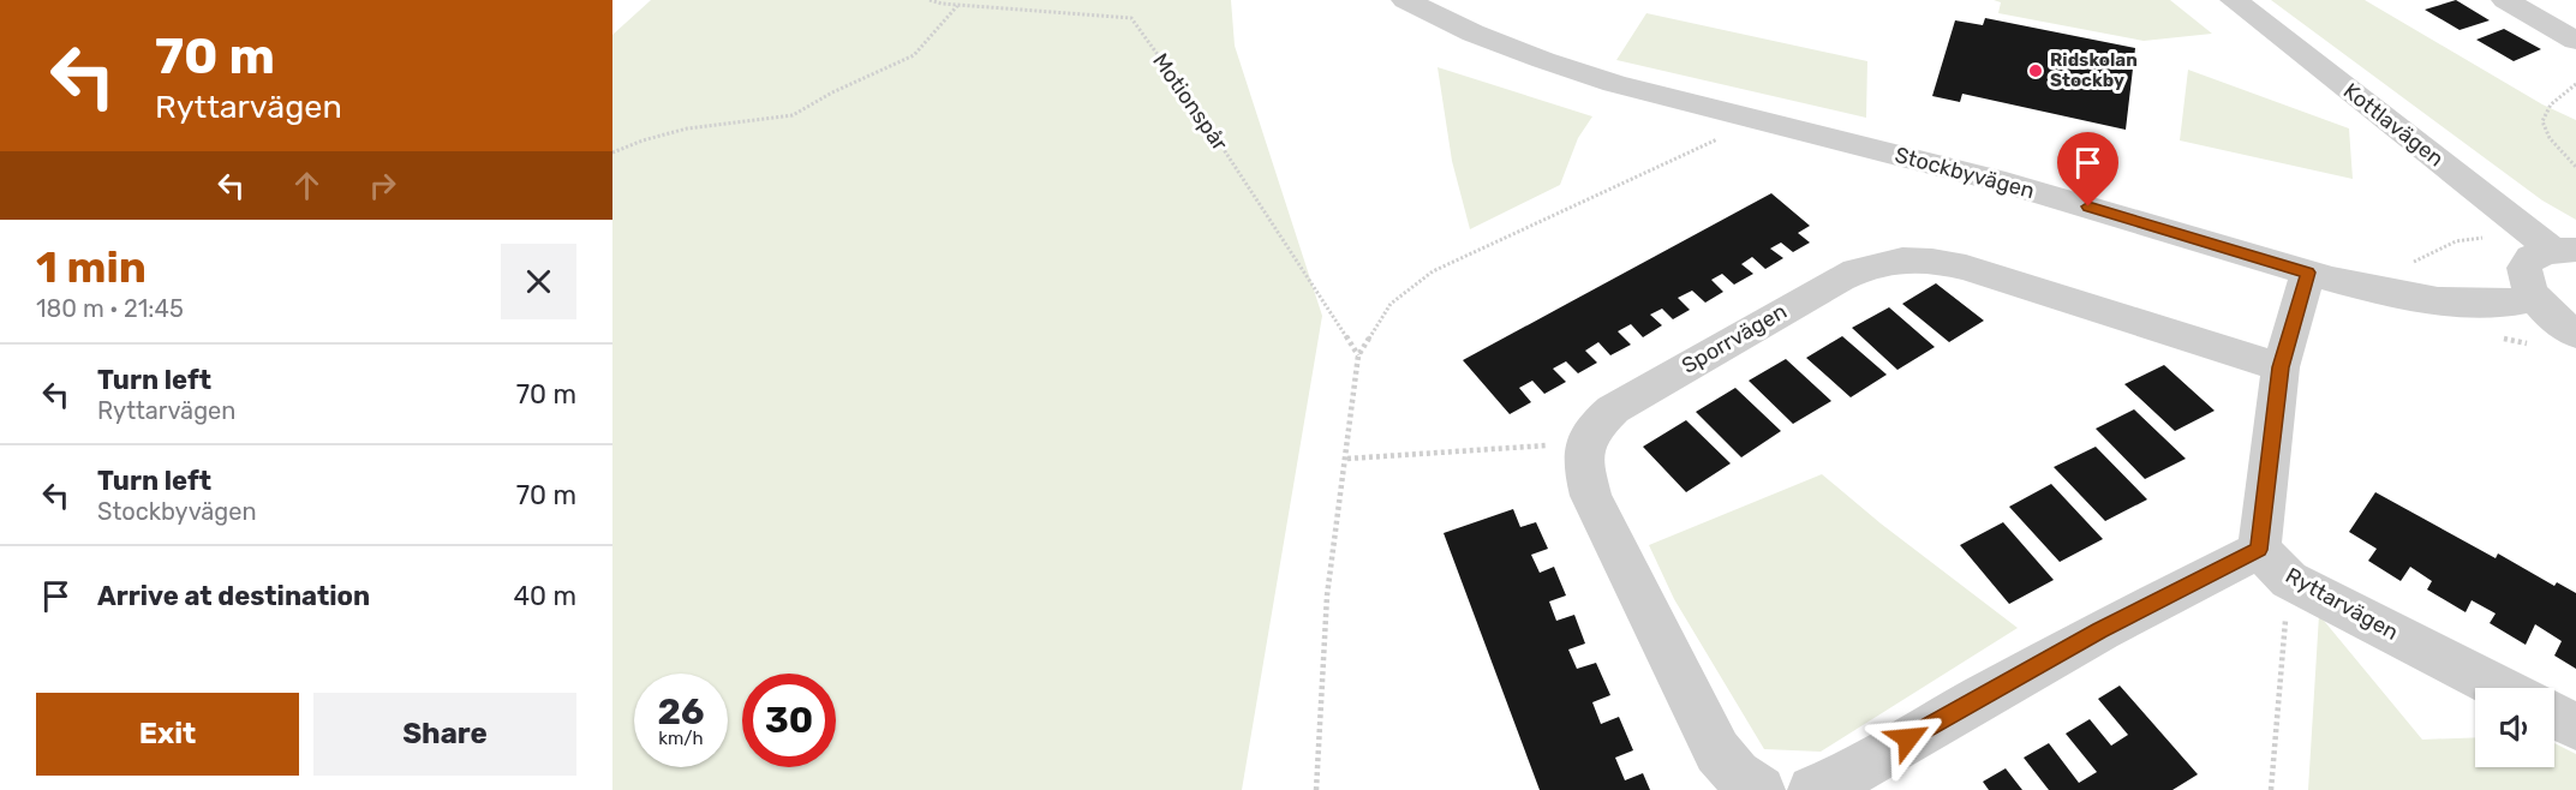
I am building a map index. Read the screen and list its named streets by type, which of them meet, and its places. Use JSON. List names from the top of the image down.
{
  "streets": {
    "street": [
      "Kottlavägen",
      "Stockbyvägen",
      "Sporrvägen",
      "Ryttarvägen"
    ],
    "path": ["Motionspår"]
  },
  "places": ["Ridskolan Stockby"],
  "page": {
    "turn": ["70 m", "Ryttarvägen"],
    "heading": ["1 min", "180 m · 21:45"],
    "list": [
      {
        "name": "Turn left",
        "note": "Ryttarvägen",
        "value": "70 m"
      },
      {
        "name": "Turn left",
        "note": "Stockbyvägen",
        "value": "70 m"
      },
      {
        "name": "Arrive at destination",
        "value": "40 m"
      }
    ],
    "speed": "26 km/h",
    "limit": "30",
    "buttons": ["Exit", "Share"]
  }
}
